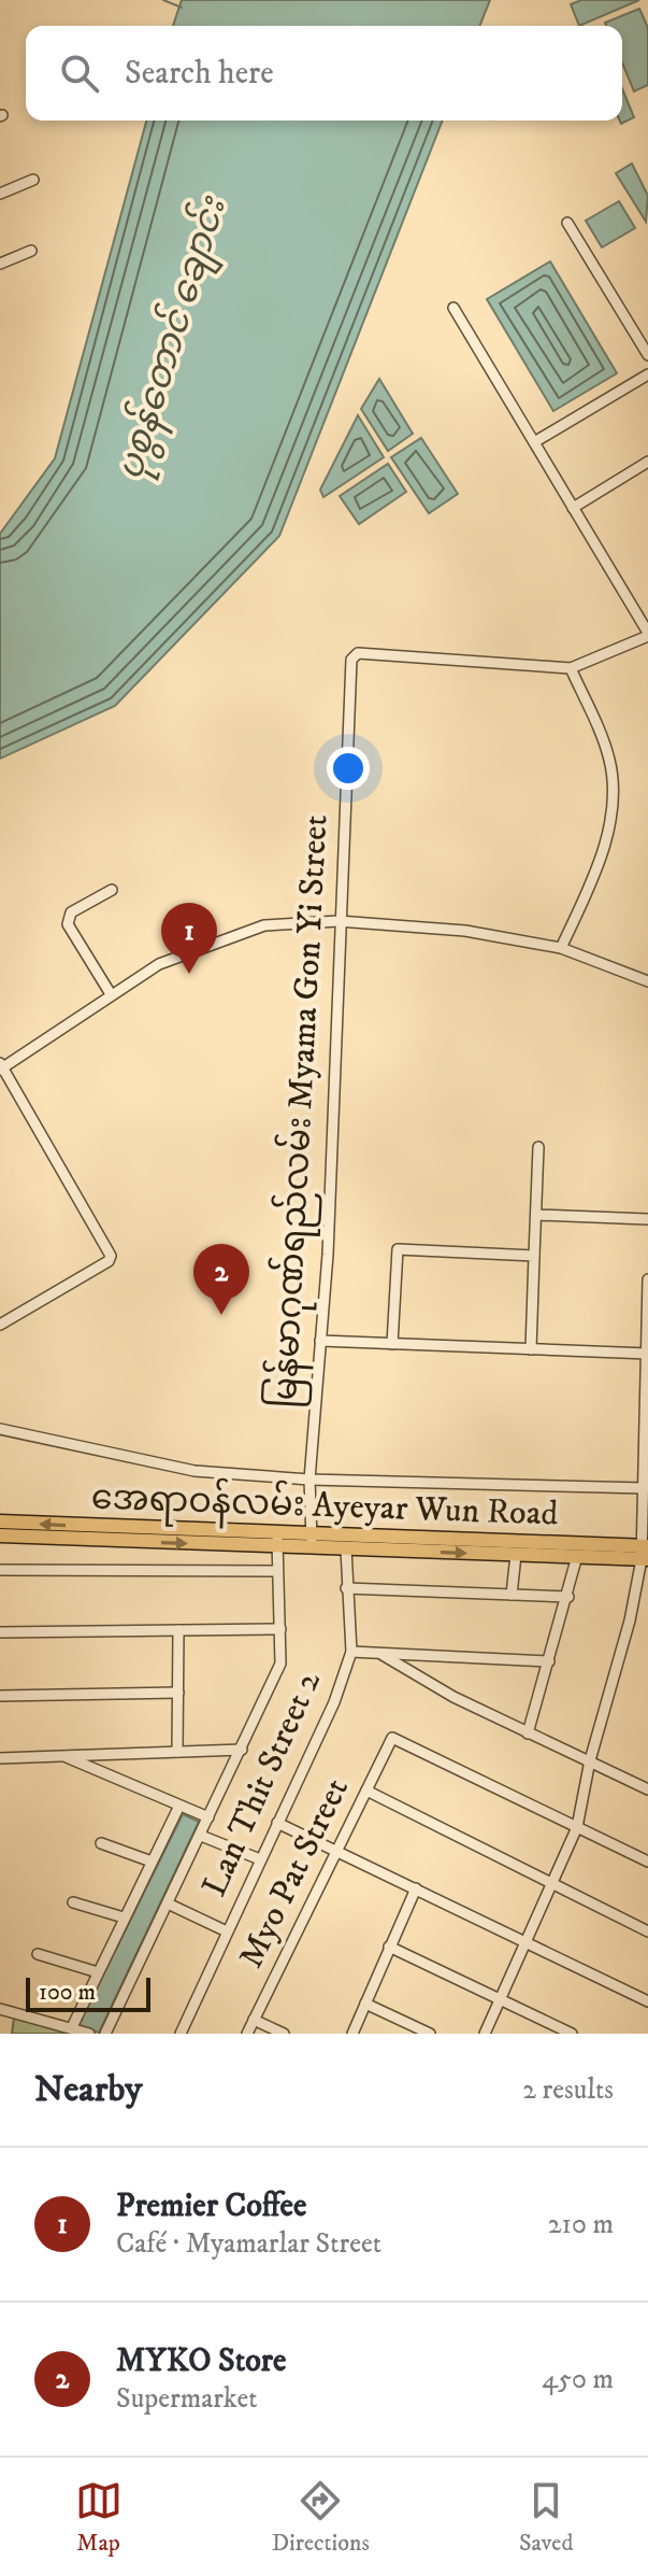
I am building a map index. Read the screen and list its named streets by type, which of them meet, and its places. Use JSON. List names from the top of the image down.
{
  "streets": {
    "main road": ["အေရာဝန်လမ်း Ayeyar Wun Road"],
    "street": ["မြန်မာဂုဏ်ရည်လမ်း Myama Gon Yi Street", "Lan Thit Street 2", "Myo Pat Street"]
  },
  "crossings": [
    ["မြန်မာဂုဏ်ရည်လမ်း Myama Gon Yi Street", "အေရာဝန်လမ်း Ayeyar Wun Road"],
    ["အေရာဝန်လမ်း Ayeyar Wun Road", "Lan Thit Street 2"]
  ],
  "water": ["ပုစွန်တောင် ချောင်း"],
  "scale_bar": "100 m",
  "page": {
    "search": "Search here",
    "pins": ["1", "2"],
    "scale": "100 m",
    "heading": ["Nearby", "2 results"],
    "list": [
      {
        "mark": "1",
        "name": "Premier Coffee",
        "note": "Café · Myamarlar Street",
        "value": "210 m"
      },
      {
        "mark": "2",
        "name": "MYKO Store",
        "note": "Supermarket",
        "value": "450 m"
      }
    ],
    "nav": ["Map", "Directions", "Saved"]
  }
}
